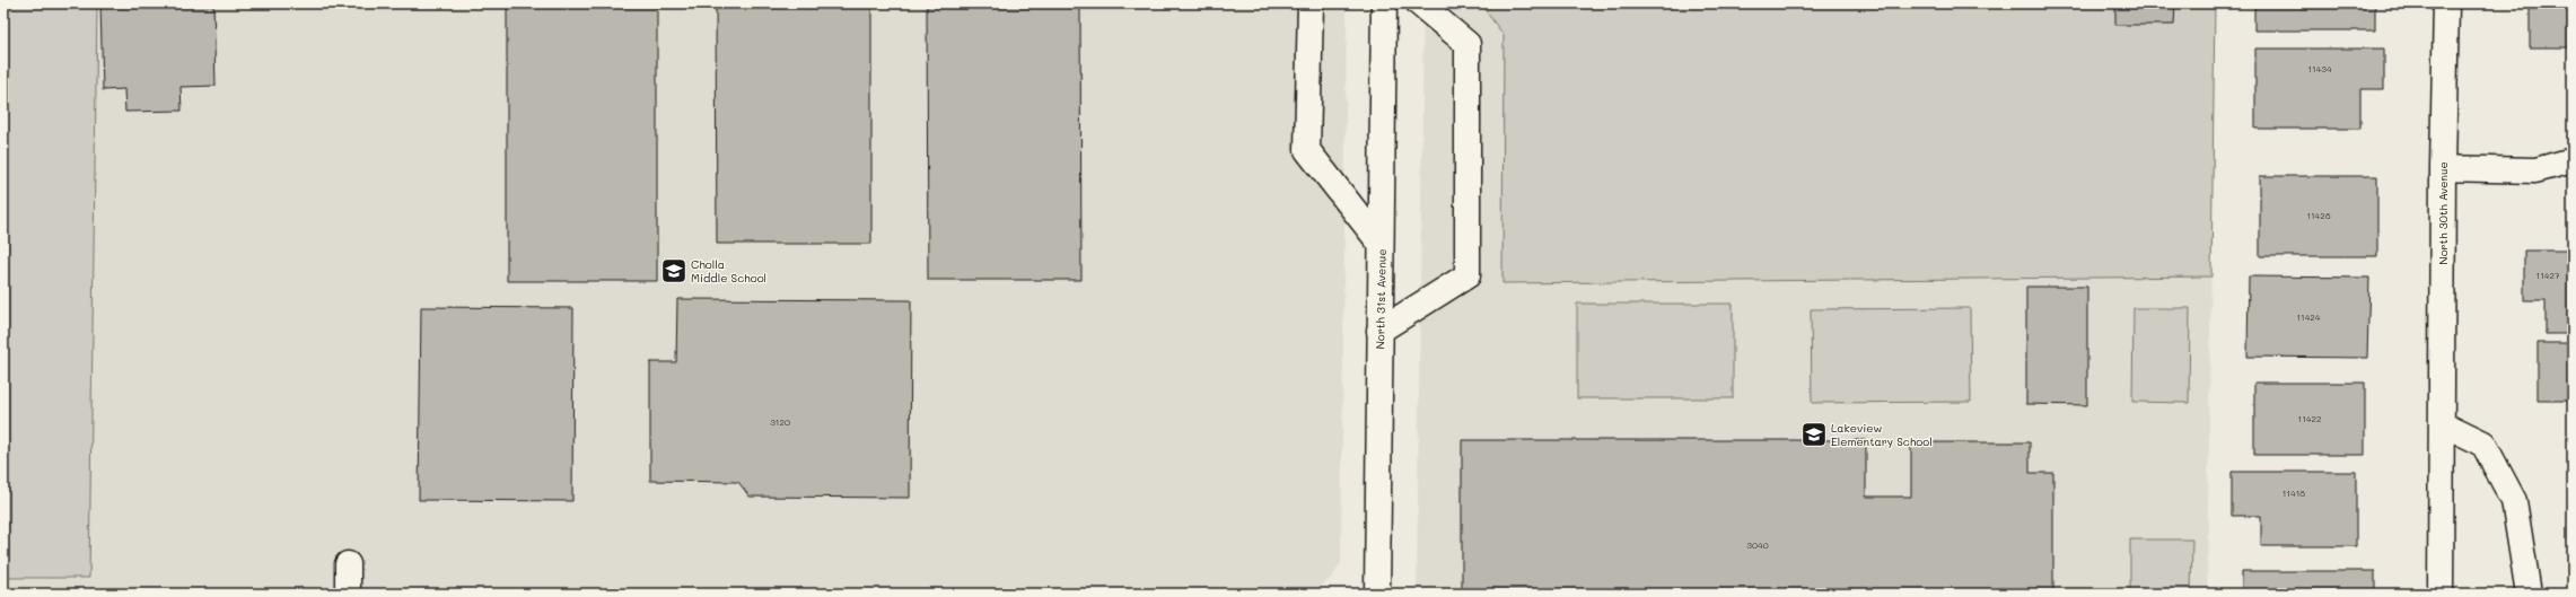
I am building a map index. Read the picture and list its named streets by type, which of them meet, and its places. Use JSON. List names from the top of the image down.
{
  "streets": {
    "street": ["North 30th Avenue", "North 31st Avenue"]
  },
  "places": {
    "school or university": ["Cholla Middle School", "Lakeview Elementary School"]
  },
  "house_numbers": [
    "11434",
    "11428",
    "11427",
    "11424",
    "11422",
    "3120",
    "11418",
    "3040"
  ]
}
